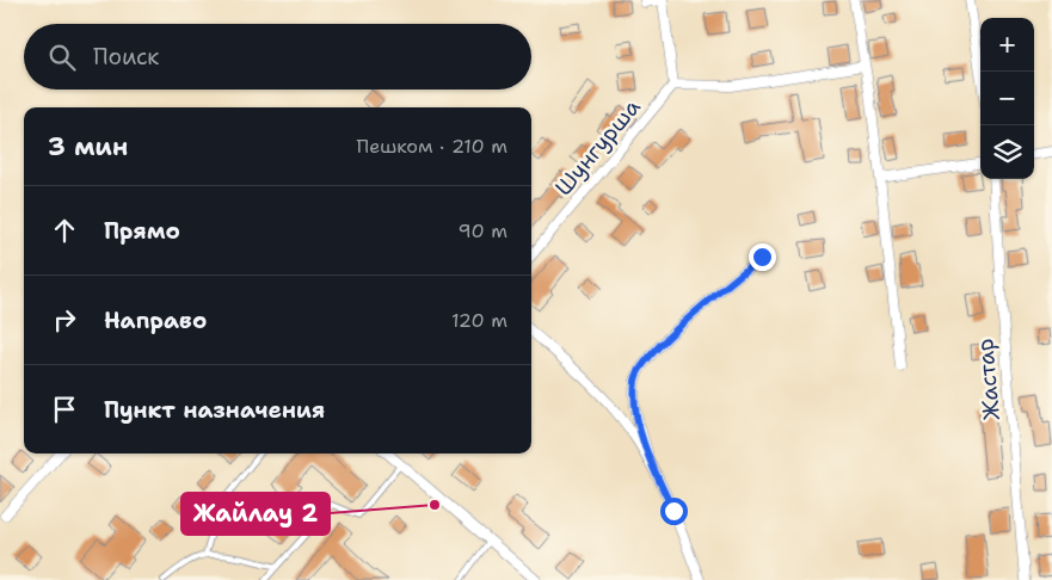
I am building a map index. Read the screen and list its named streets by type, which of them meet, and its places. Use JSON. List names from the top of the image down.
{
  "streets": {
    "street": ["Шунгурша", "Жастар"]
  },
  "places": ["Жайлау 2"],
  "page": {
    "map_buttons": ["+", "−"],
    "search": "Поиск",
    "heading": ["3 мин", "Пешком · 210 m"],
    "list": [
      ["Прямо", "90 m"],
      ["Направо", "120 m"],
      "Пункт назначения"
    ]
  }
}
